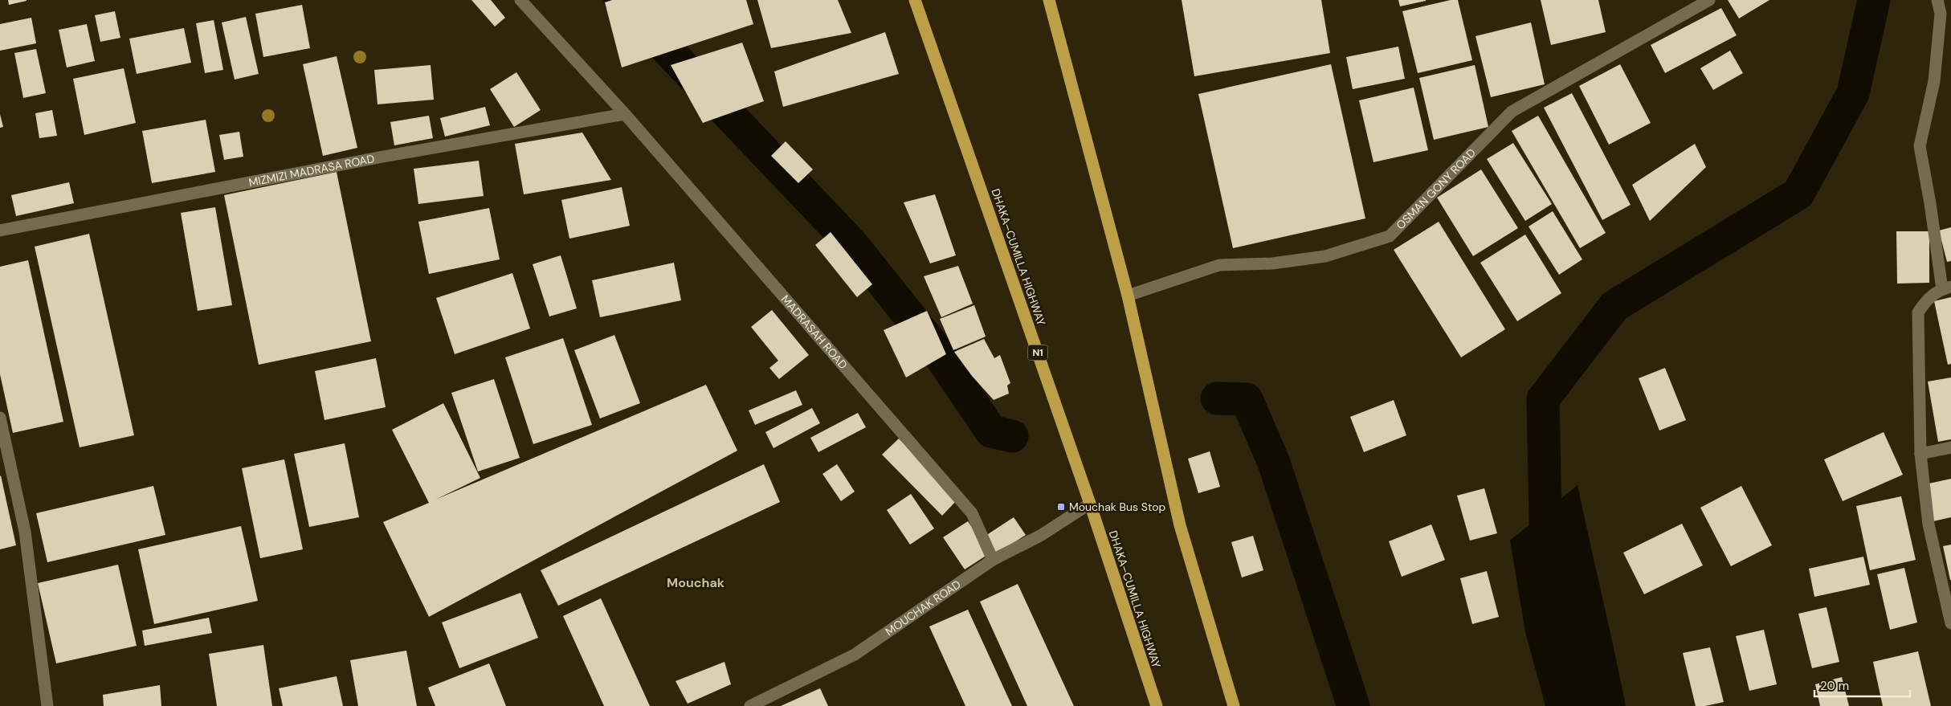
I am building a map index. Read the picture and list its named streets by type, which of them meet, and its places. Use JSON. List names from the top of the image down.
{
  "streets": {
    "highway": ["DHAKA–CUMILLA HIGHWAY", "N1"],
    "street": [
      "MIZMIZI MADRASA ROAD",
      "OSMAN GONY ROAD",
      "MADRASAH ROAD",
      "MOUCHAK ROAD"
    ]
  },
  "crossings": [
    ["MIZMIZI MADRASA ROAD", "MADRASAH ROAD"],
    ["DHAKA–CUMILLA HIGHWAY", "MOUCHAK ROAD"],
    ["MADRASAH ROAD", "MOUCHAK ROAD"]
  ],
  "districts": ["Mouchak"],
  "places": {
    "transit": ["Mouchak Bus Stop"]
  },
  "scale_bar": "20 m"
}
